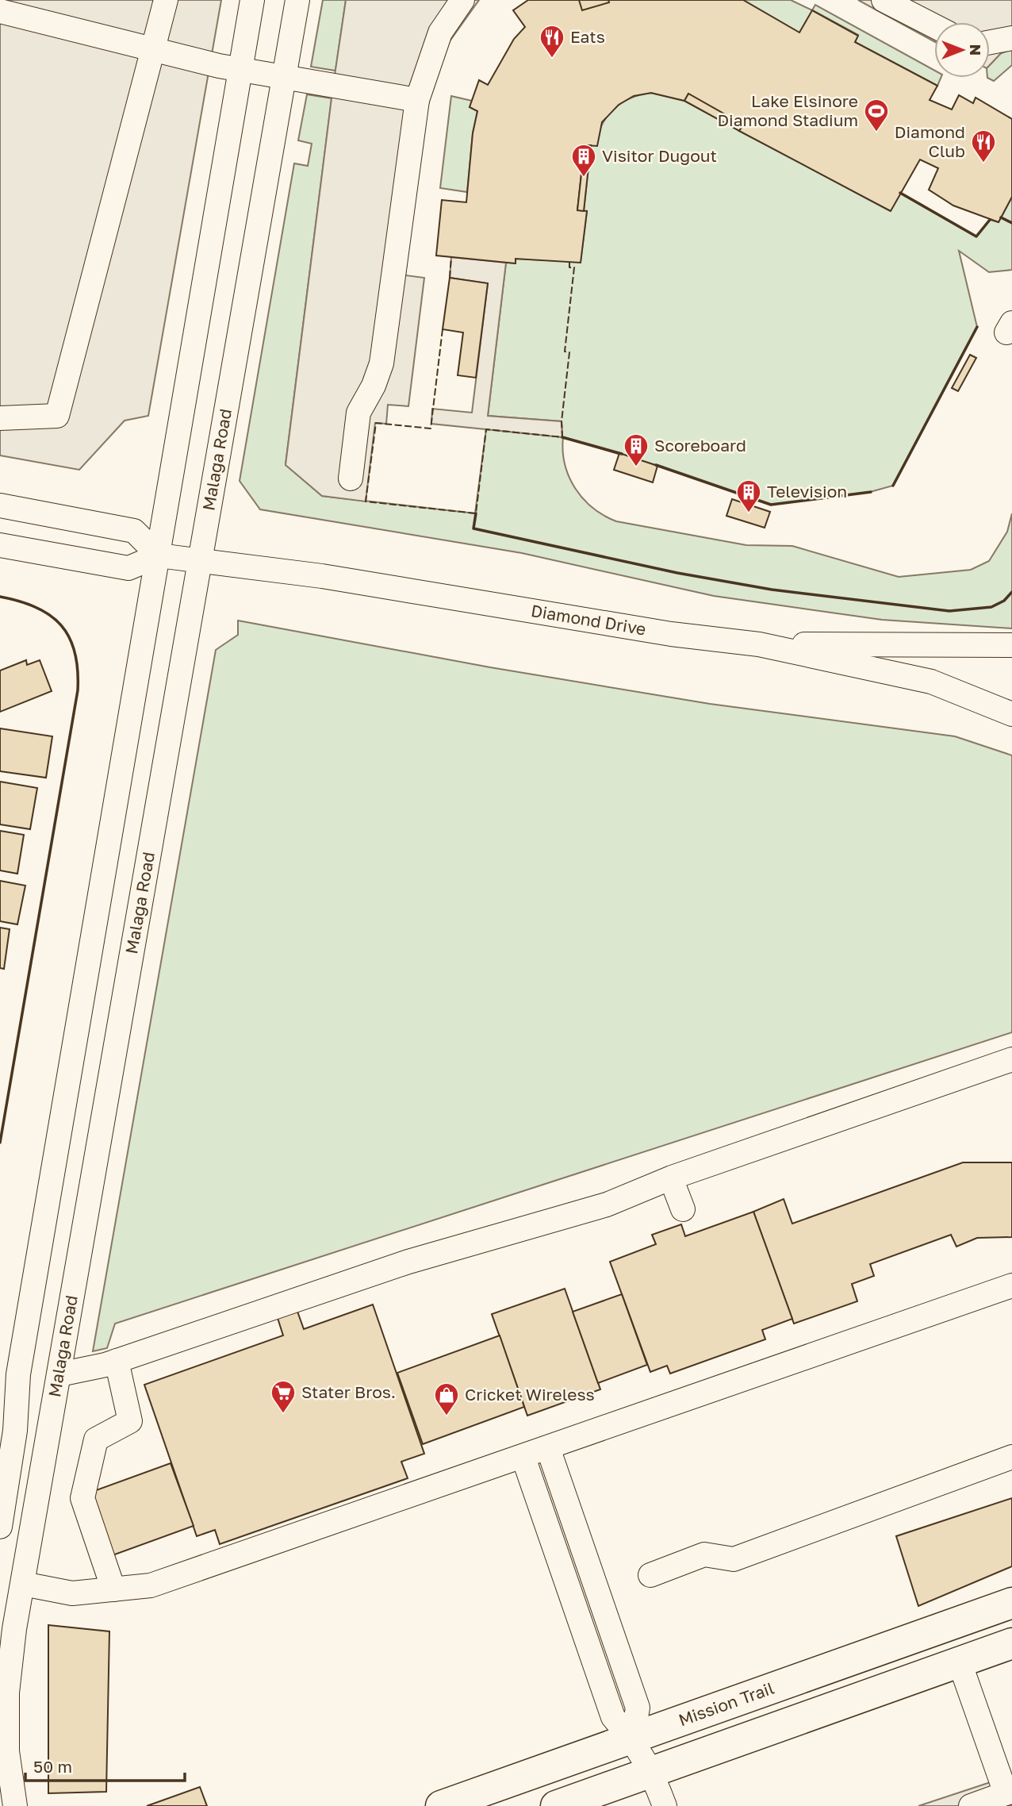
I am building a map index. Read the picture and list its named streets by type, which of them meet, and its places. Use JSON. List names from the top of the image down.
{
  "streets": {
    "main road": ["Mission Trail"],
    "street": ["Malaga Road", "Diamond Drive"]
  },
  "crossings": [
    ["Malaga Road", "Diamond Drive"]
  ],
  "places": {
    "restaurant": ["Eats", "Diamond Club"],
    "sports": ["Lake Elsinore Diamond Stadium"],
    "building": ["Visitor Dugout", "Scoreboard", "Television"],
    "supermarket": ["Stater Bros."],
    "shop": ["Cricket Wireless"]
  },
  "scale_bar": "50 m",
  "north": "right"
}
